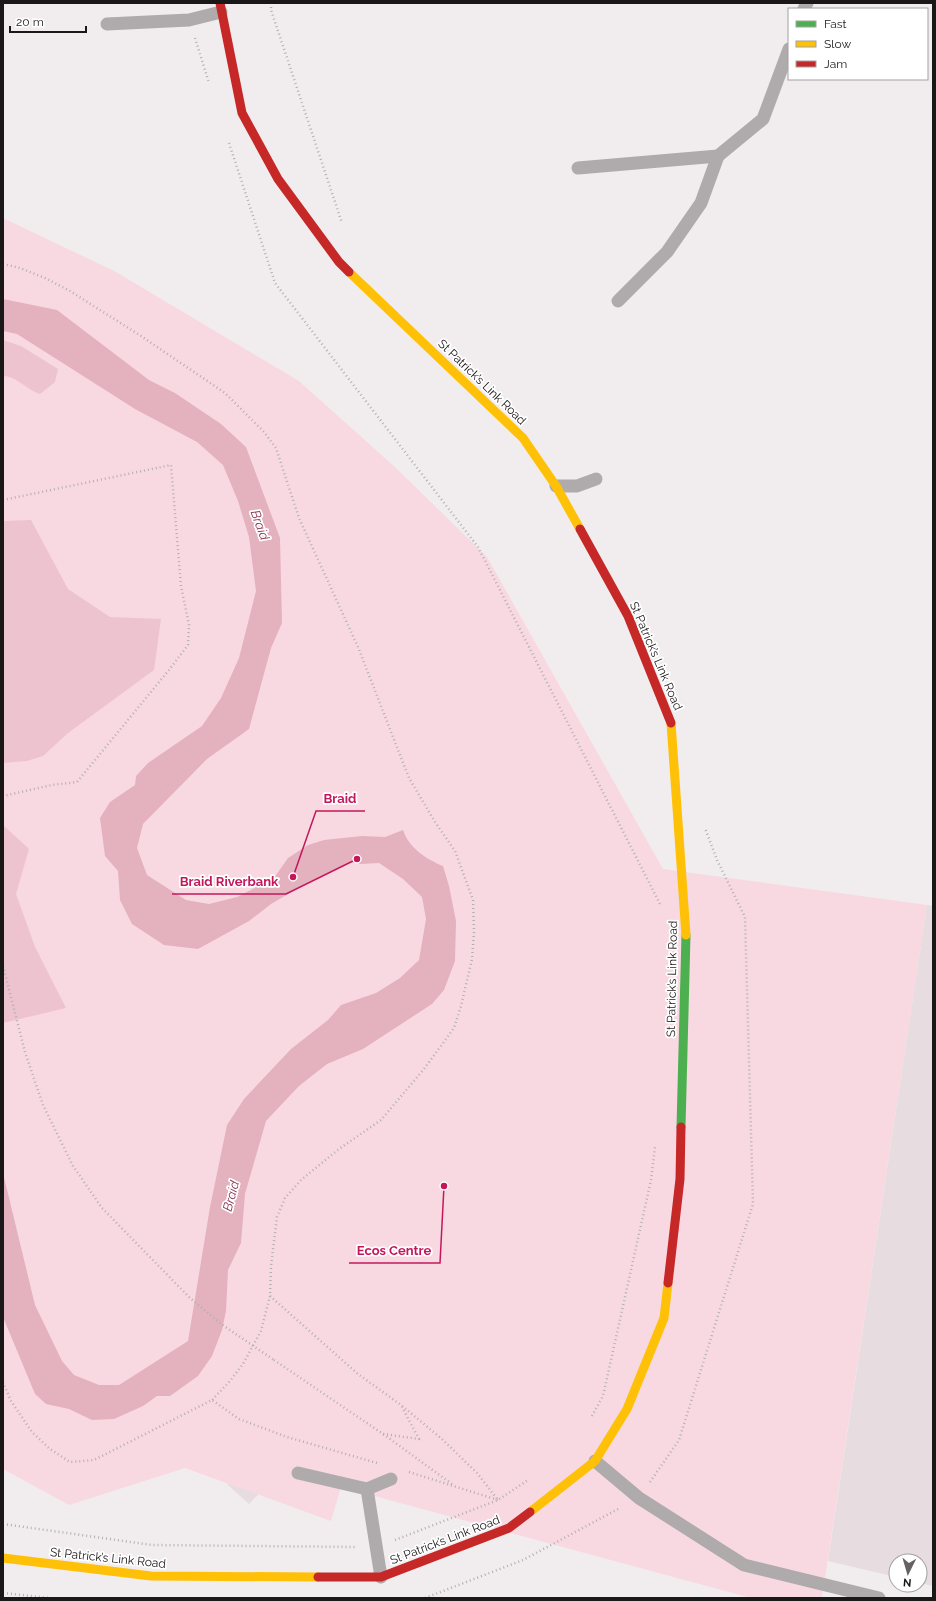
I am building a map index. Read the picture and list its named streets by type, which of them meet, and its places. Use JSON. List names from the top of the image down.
{
  "streets": {
    "street": ["St Patrick’s Link Road"]
  },
  "water": ["Braid"],
  "places": ["Braid Riverbank", "Braid", "Ecos Centre"],
  "legend": ["Fast", "Slow", "Jam"],
  "scale_bar": "20 m",
  "north": "bottom"
}
